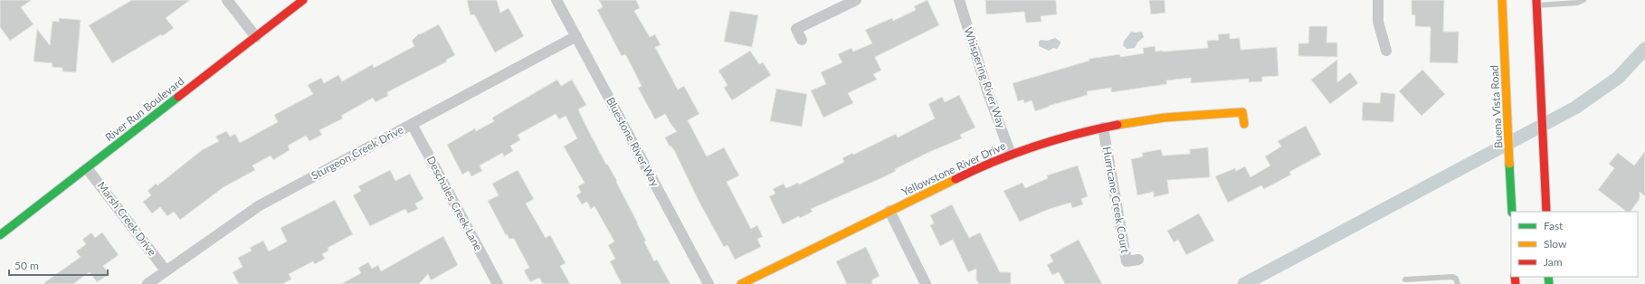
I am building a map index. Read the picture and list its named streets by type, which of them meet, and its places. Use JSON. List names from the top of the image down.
{
  "streets": {
    "street": [
      "Whispering River Way",
      "Buena Vista Road",
      "River Run Boulevard",
      "Bluestone River Way",
      "Sturgeon Creek Drive",
      "Yellowstone River Drive",
      "Hurricane Creek Court",
      "Deschules Creek Lane",
      "Marsh Creek Drive"
    ]
  },
  "crossings": [
    ["Whispering River Way", "Yellowstone River Drive"],
    ["River Run Boulevard", "Marsh Creek Drive"],
    ["Bluestone River Way", "Sturgeon Creek Drive"],
    ["Sturgeon Creek Drive", "Deschules Creek Lane"],
    ["Sturgeon Creek Drive", "Marsh Creek Drive"],
    ["Yellowstone River Drive", "Hurricane Creek Court"]
  ],
  "legend": ["Fast", "Slow", "Jam"],
  "scale_bar": "50 m"
}
